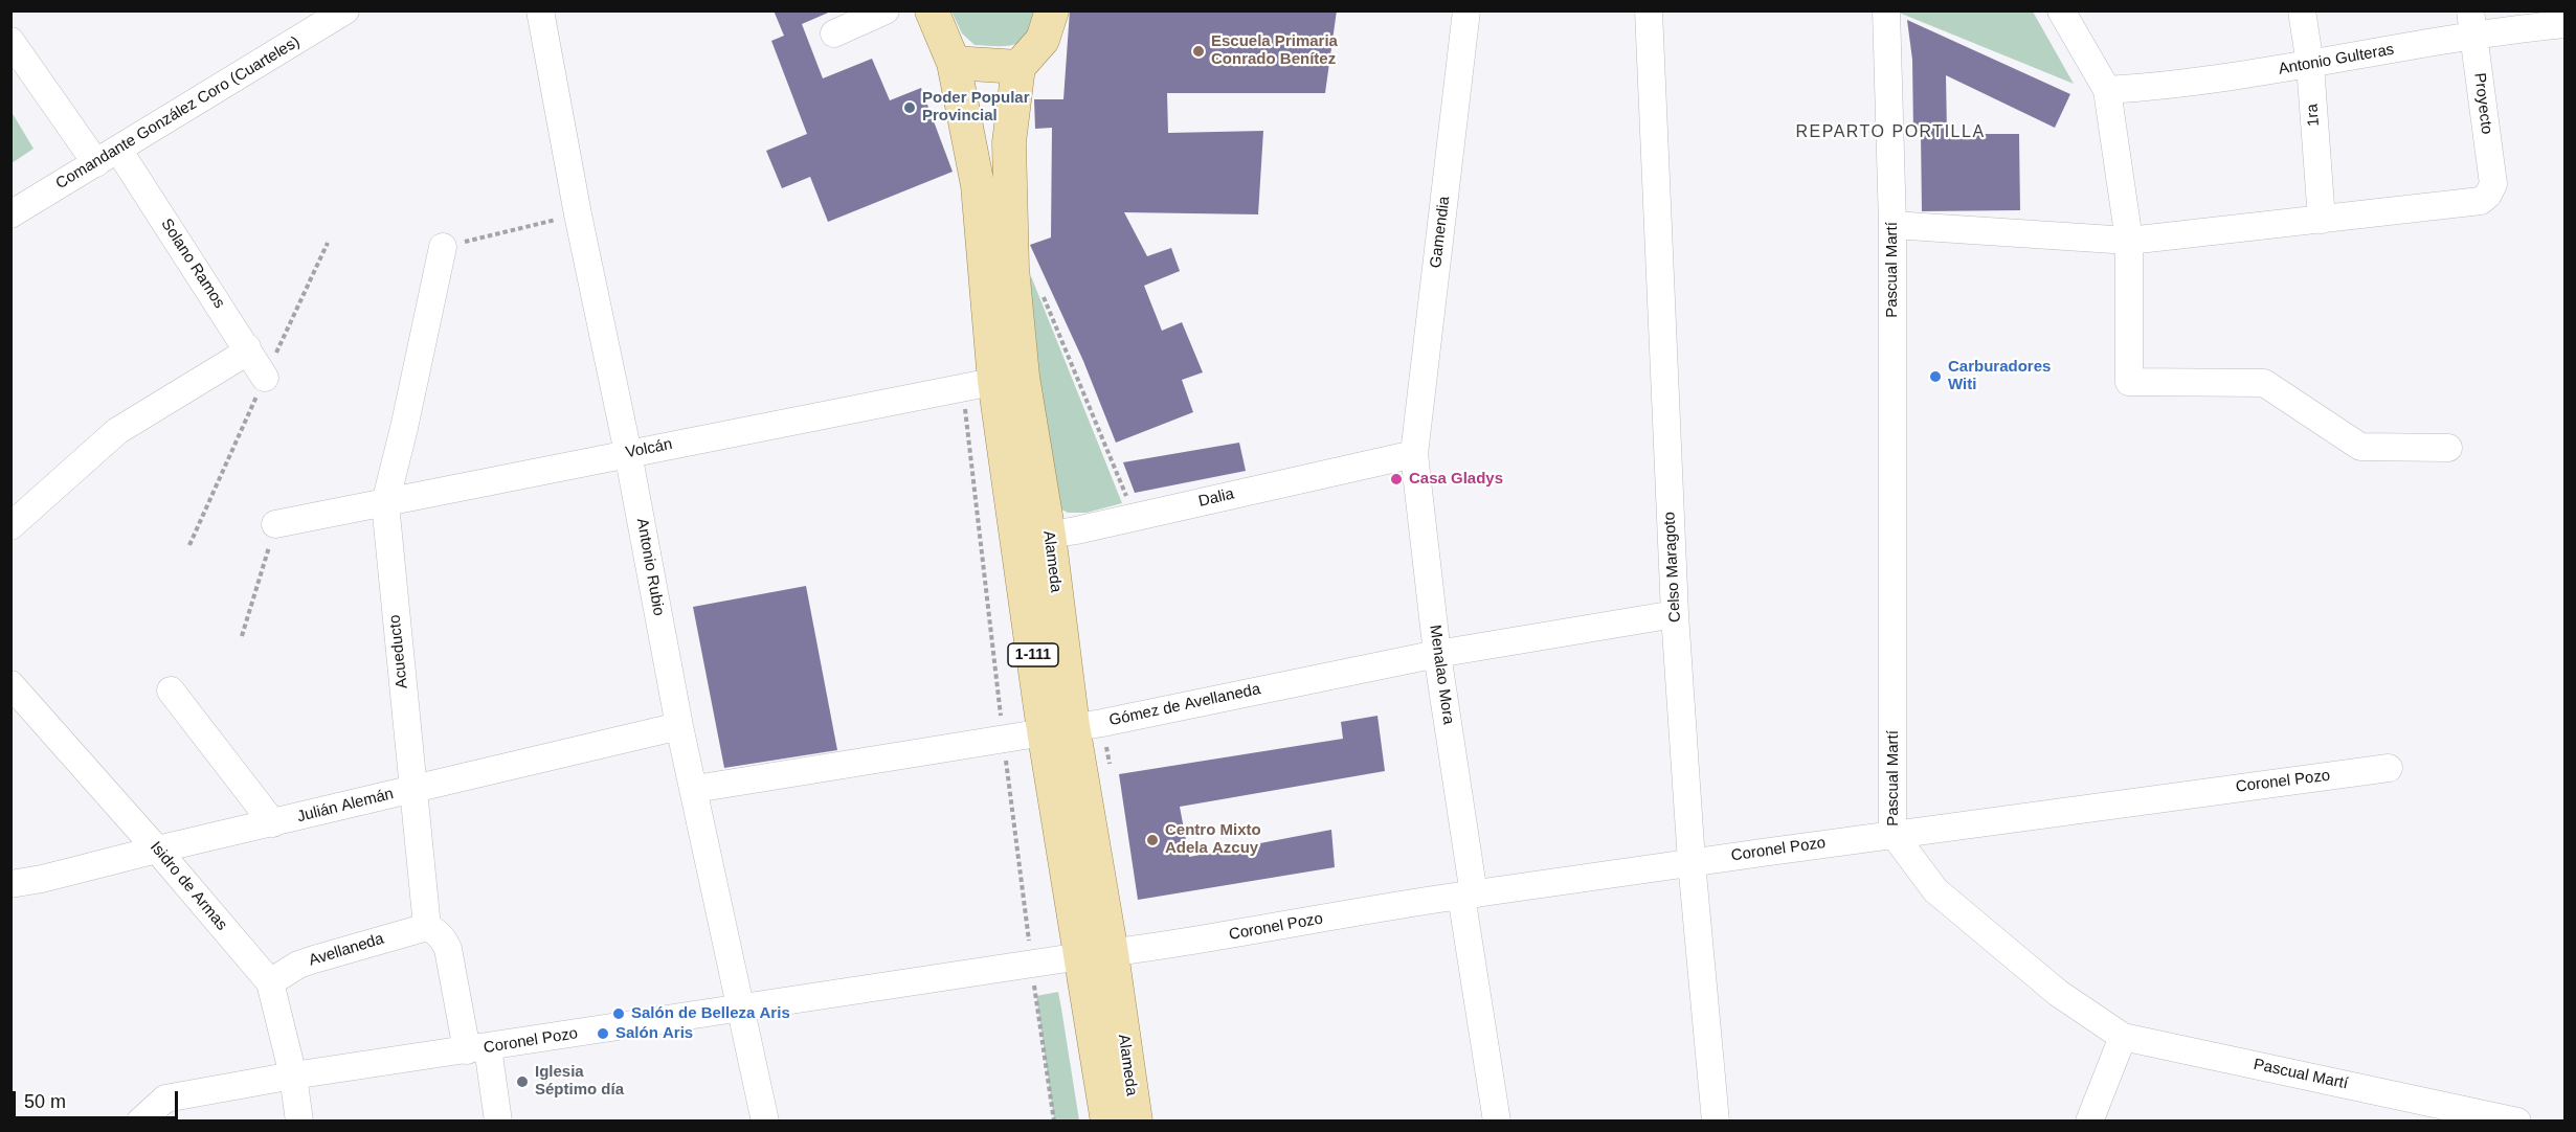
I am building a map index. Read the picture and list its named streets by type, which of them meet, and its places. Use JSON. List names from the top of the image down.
{
  "streets": {
    "main road": ["Alameda", "1-111"],
    "street": [
      "Antonio Gulteras",
      "Proyecto",
      "Comandante González Coro (Cuarteles)",
      "1ra",
      "Gamendia",
      "Solano Ramos",
      "Pascual Martí",
      "Volcán",
      "Dalia",
      "Antonio Rubio",
      "Celso Maragoto",
      "Acueducto",
      "Menalao Mora",
      "Gómez de Avellaneda",
      "Coronel Pozo",
      "Julián Alemán",
      "Isidro de Armas",
      "Avellaneda"
    ]
  },
  "crossings": [
    ["Antonio Gulteras", "Proyecto"],
    ["Antonio Gulteras", "1ra"],
    ["Proyecto", "1ra"],
    ["Comandante González Coro (Cuarteles)", "Solano Ramos"],
    ["Gamendia", "Dalia"],
    ["Gamendia", "Menalao Mora"],
    ["Pascual Martí", "Coronel Pozo"],
    ["Volcán", "Alameda"],
    ["Volcán", "Antonio Rubio"],
    ["Volcán", "Acueducto"],
    ["Dalia", "Alameda"],
    ["Dalia", "Menalao Mora"],
    ["Alameda", "Gómez de Avellaneda"],
    ["Alameda", "Coronel Pozo"],
    ["Antonio Rubio", "Gómez de Avellaneda"],
    ["Antonio Rubio", "Coronel Pozo"],
    ["Antonio Rubio", "Julián Alemán"],
    ["Celso Maragoto", "Gómez de Avellaneda"],
    ["Celso Maragoto", "Coronel Pozo"],
    ["Acueducto", "Julián Alemán"],
    ["Acueducto", "Avellaneda"],
    ["Menalao Mora", "Gómez de Avellaneda"],
    ["Menalao Mora", "Coronel Pozo"],
    ["Coronel Pozo", "Isidro de Armas"],
    ["Julián Alemán", "Isidro de Armas"],
    ["Isidro de Armas", "Avellaneda"]
  ],
  "districts": ["REPARTO PORTILLA"],
  "places": [
    "Escuela Primaria Conrado Benítez",
    "Poder Popular Provincial",
    "Carburadores Witi",
    "Casa Gladys",
    "Centro Mixto Adela Azcuy",
    "Salón de Belleza Aris",
    "Salón Aris",
    "Iglesia Séptimo día"
  ],
  "scale_bar": "50 m"
}
